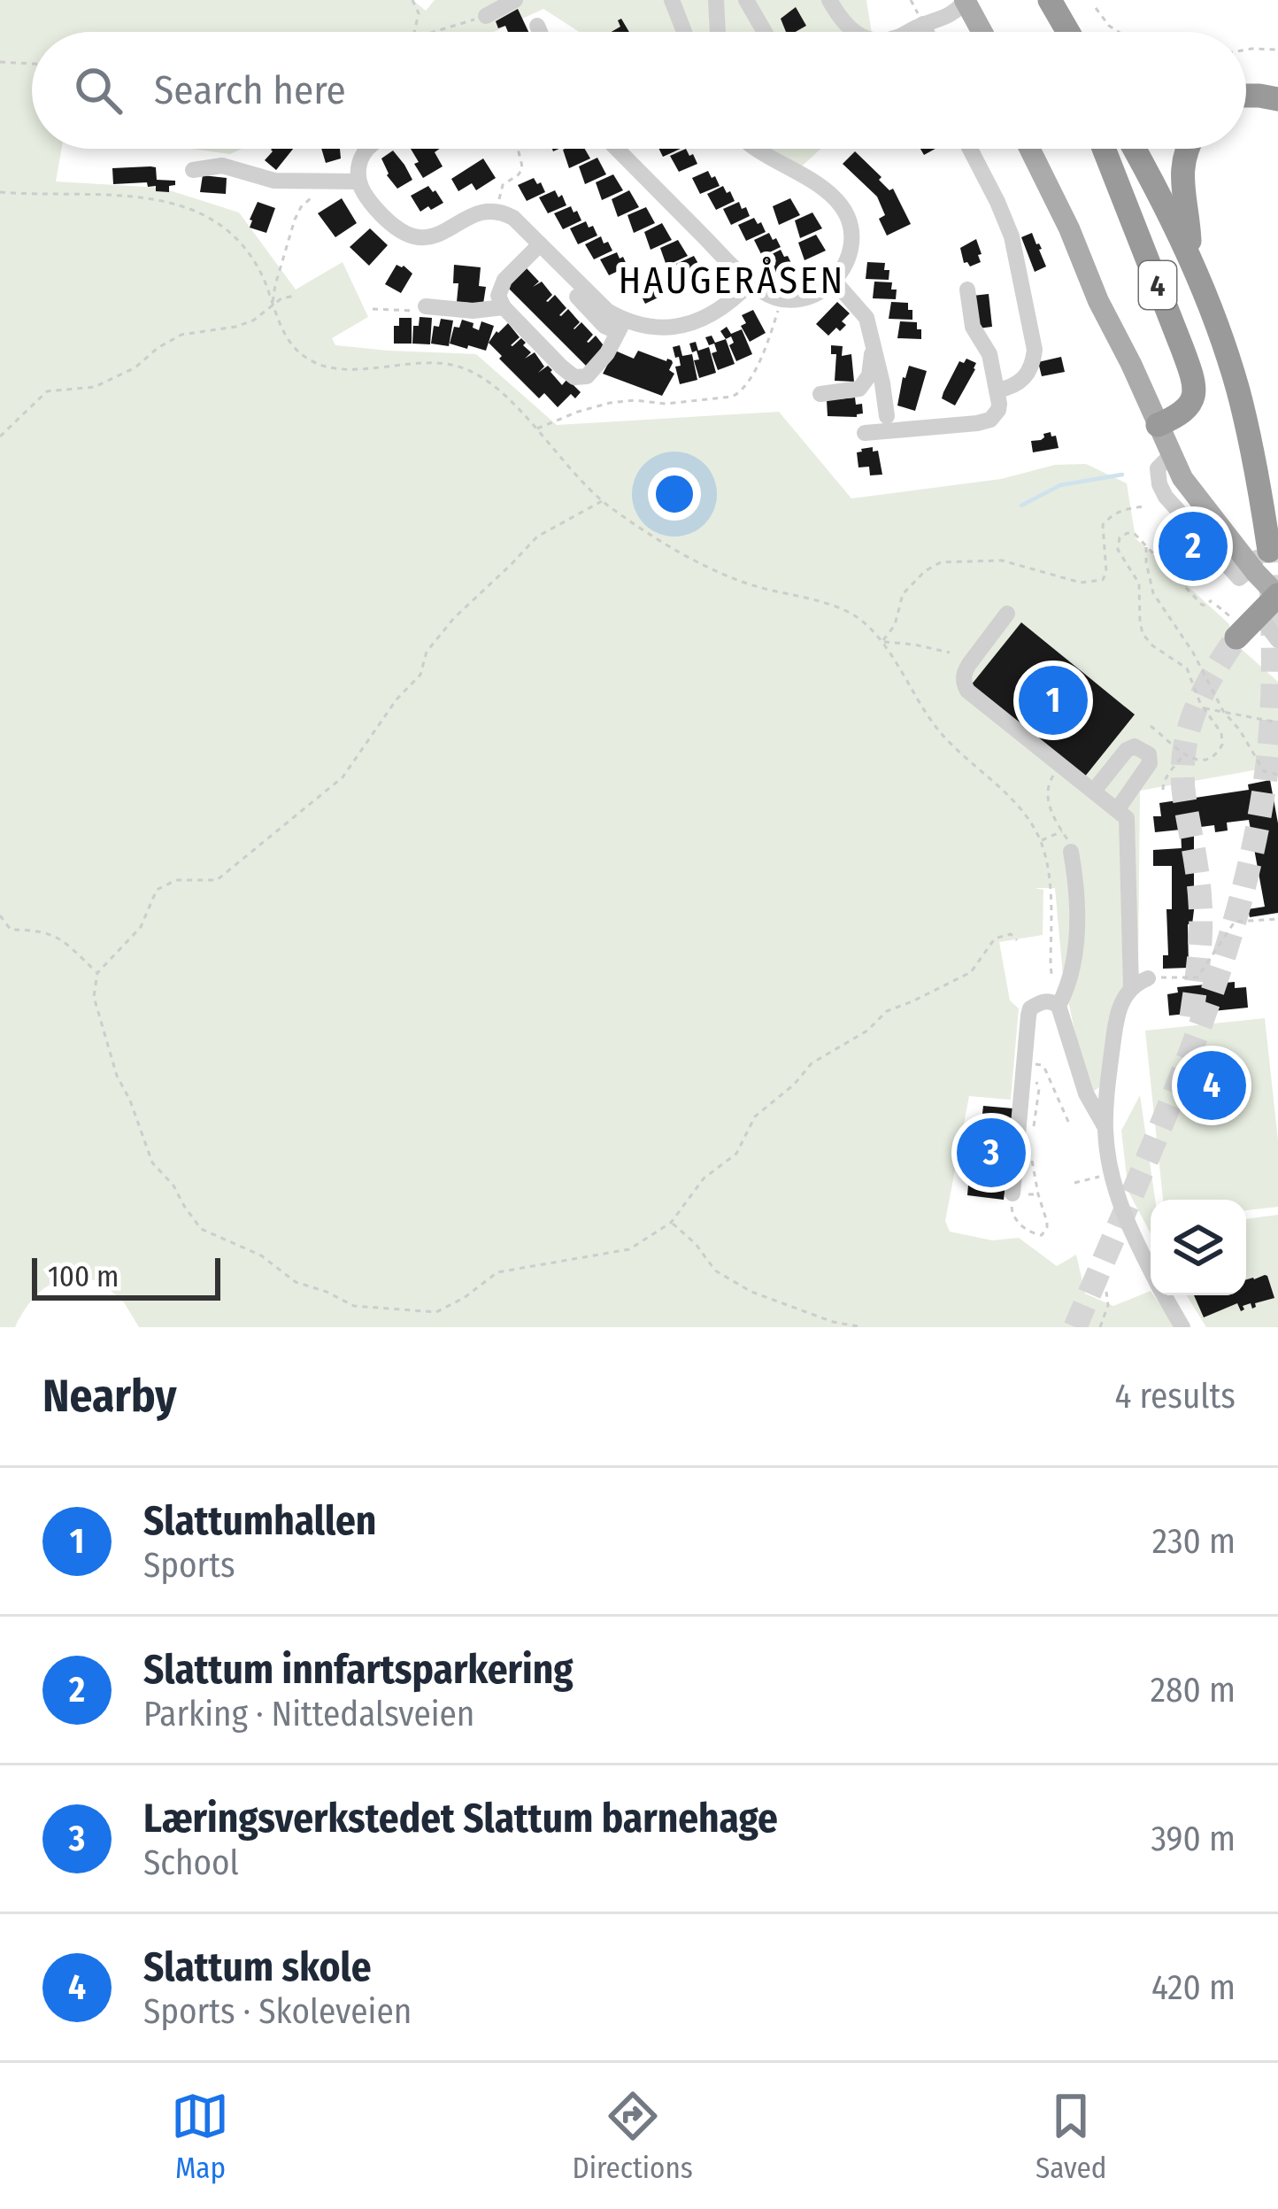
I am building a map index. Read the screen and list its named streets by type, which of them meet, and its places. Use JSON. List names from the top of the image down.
{
  "streets": {
    "highway": ["4"]
  },
  "districts": ["HAUGERÅSEN"],
  "scale_bar": "100 m",
  "page": {
    "search": "Search here",
    "pins": [
      "2",
      "1",
      "4",
      "3"
    ],
    "scale": "100 m",
    "heading": ["Nearby", "4 results"],
    "list": [
      {
        "mark": "1",
        "name": "Slattumhallen",
        "note": "Sports",
        "value": "230 m"
      },
      {
        "mark": "2",
        "name": "Slattum innfartsparkering",
        "note": "Parking · Nittedalsveien",
        "value": "280 m"
      },
      {
        "mark": "3",
        "name": "Læringsverkstedet Slattum barnehage",
        "note": "School",
        "value": "390 m"
      },
      {
        "mark": "4",
        "name": "Slattum skole",
        "note": "Sports · Skoleveien",
        "value": "420 m"
      }
    ],
    "nav": ["Map", "Directions", "Saved"]
  }
}
